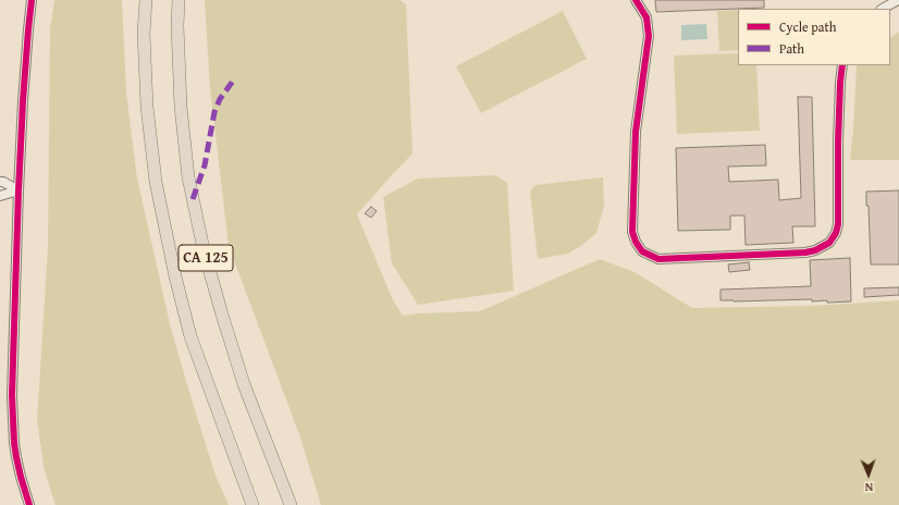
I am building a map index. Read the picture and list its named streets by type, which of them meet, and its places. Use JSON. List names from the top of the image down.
{
  "streets": {
    "highway": ["CA 125"]
  },
  "legend": ["Cycle path", "Path"],
  "north": "bottom"
}
